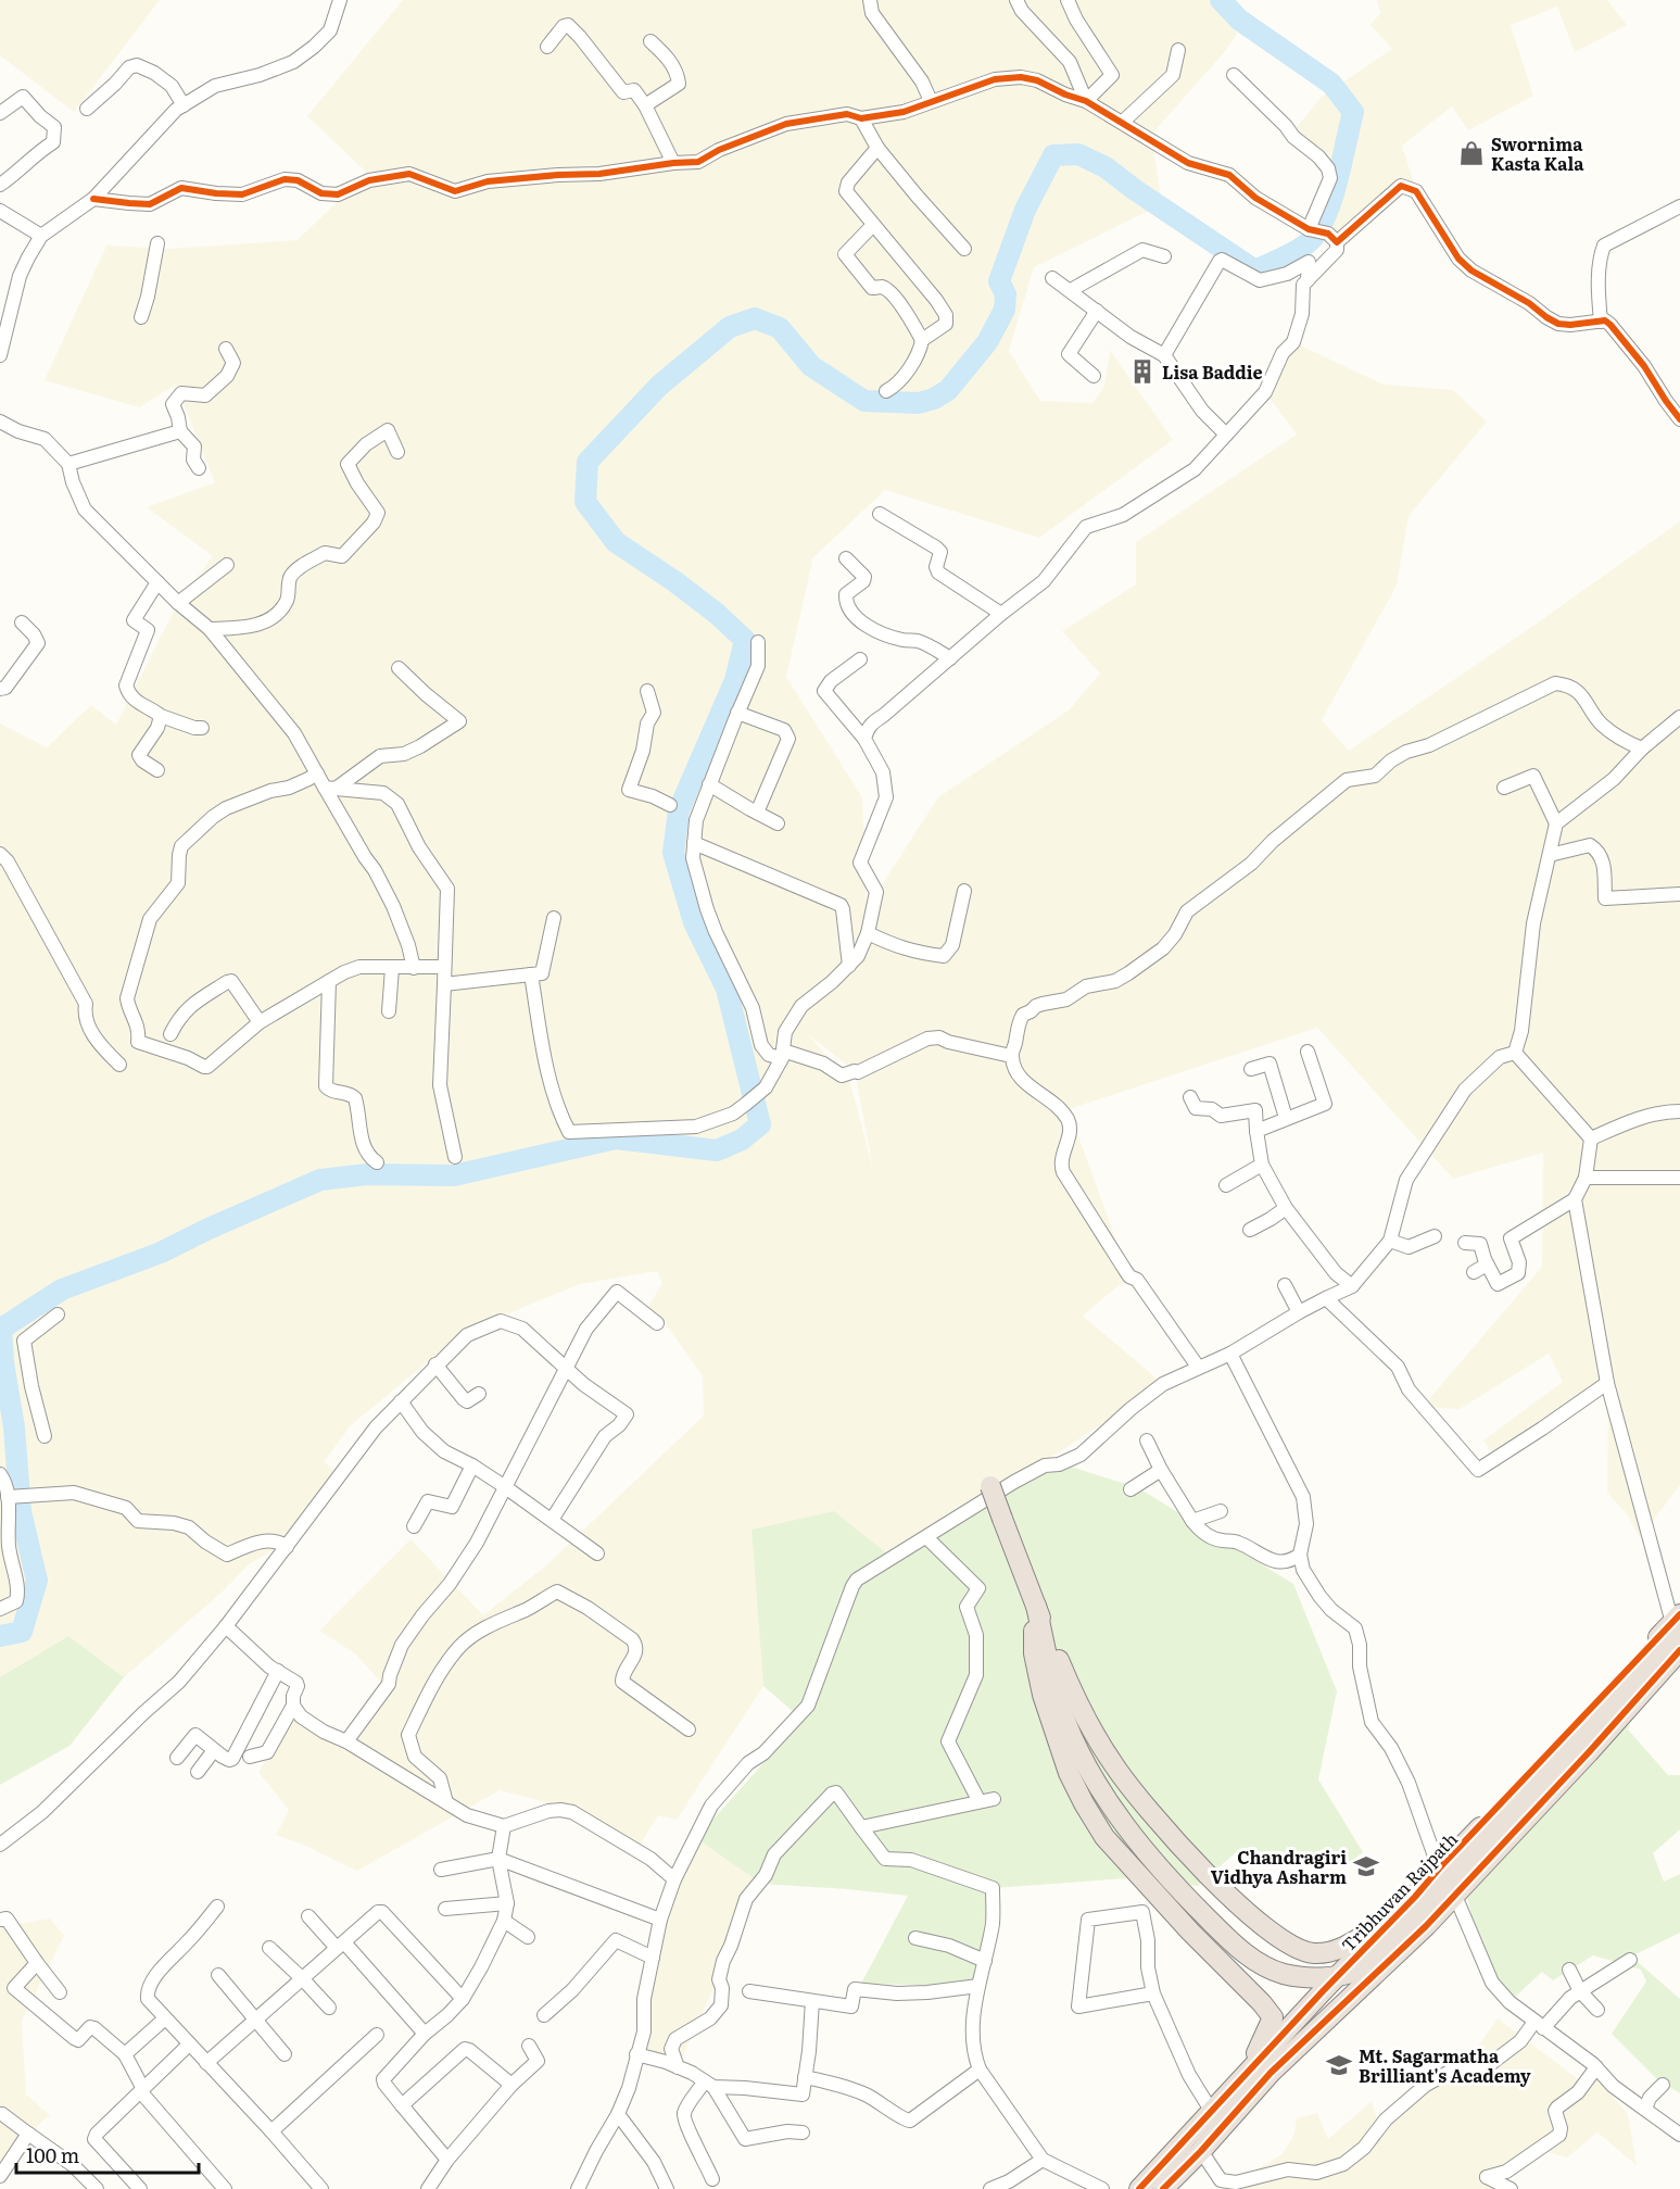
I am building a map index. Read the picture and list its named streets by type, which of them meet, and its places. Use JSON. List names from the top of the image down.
{
  "streets": {
    "highway": ["Tribhuvan Rajpath"]
  },
  "places": {
    "shop": ["Swornima Kasta Kala"],
    "building": ["Lisa Baddie"],
    "school or university": ["Chandragiri Vidhya Asharm", "Mt. Sagarmatha Brilliant's Academy"]
  },
  "scale_bar": "100 m"
}
